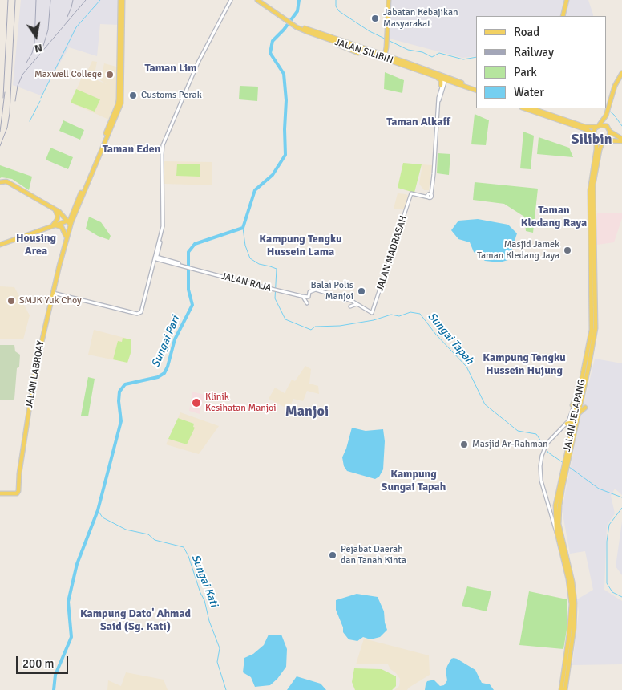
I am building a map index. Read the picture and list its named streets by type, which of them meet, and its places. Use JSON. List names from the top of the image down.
{
  "streets": {
    "main road": ["JALAN SILIBIN", "JALAN LABROAY", "JALAN JELAPANG"],
    "street": ["JALAN MADRASAH", "JALAN RAJA"]
  },
  "districts": [
    "Taman Lim",
    "Taman Alkaff",
    "Silibin",
    "Taman Eden",
    "Taman Kledang Raya",
    "Housing Area",
    "Kampung Tengku Hussein Lama",
    "Kampung Tengku Hussein Hujung",
    "Manjoi",
    "Kampung Sungai Tapah",
    "Kampung Dato' Ahmad Said (Sg. Kati)"
  ],
  "water": ["Sungai Tapah", "Sungai Pari", "Sungai Kati"],
  "places": [
    "Jabatan Kebajikan Masyarakat",
    "Maxwell College",
    "Customs Perak",
    "Masjid Jamek Taman Kledang Jaya",
    "Balai Polis Manjoi",
    "SMJK Yuk Choy",
    "Klinik Kesihatan Manjoi",
    "Masjid Ar-Rahman",
    "Pejabat Daerah dan Tanah Kinta"
  ],
  "legend": [
    "Road",
    "Railway",
    "Park",
    "Water"
  ],
  "scale_bar": "200 m",
  "north": "bottom"
}
